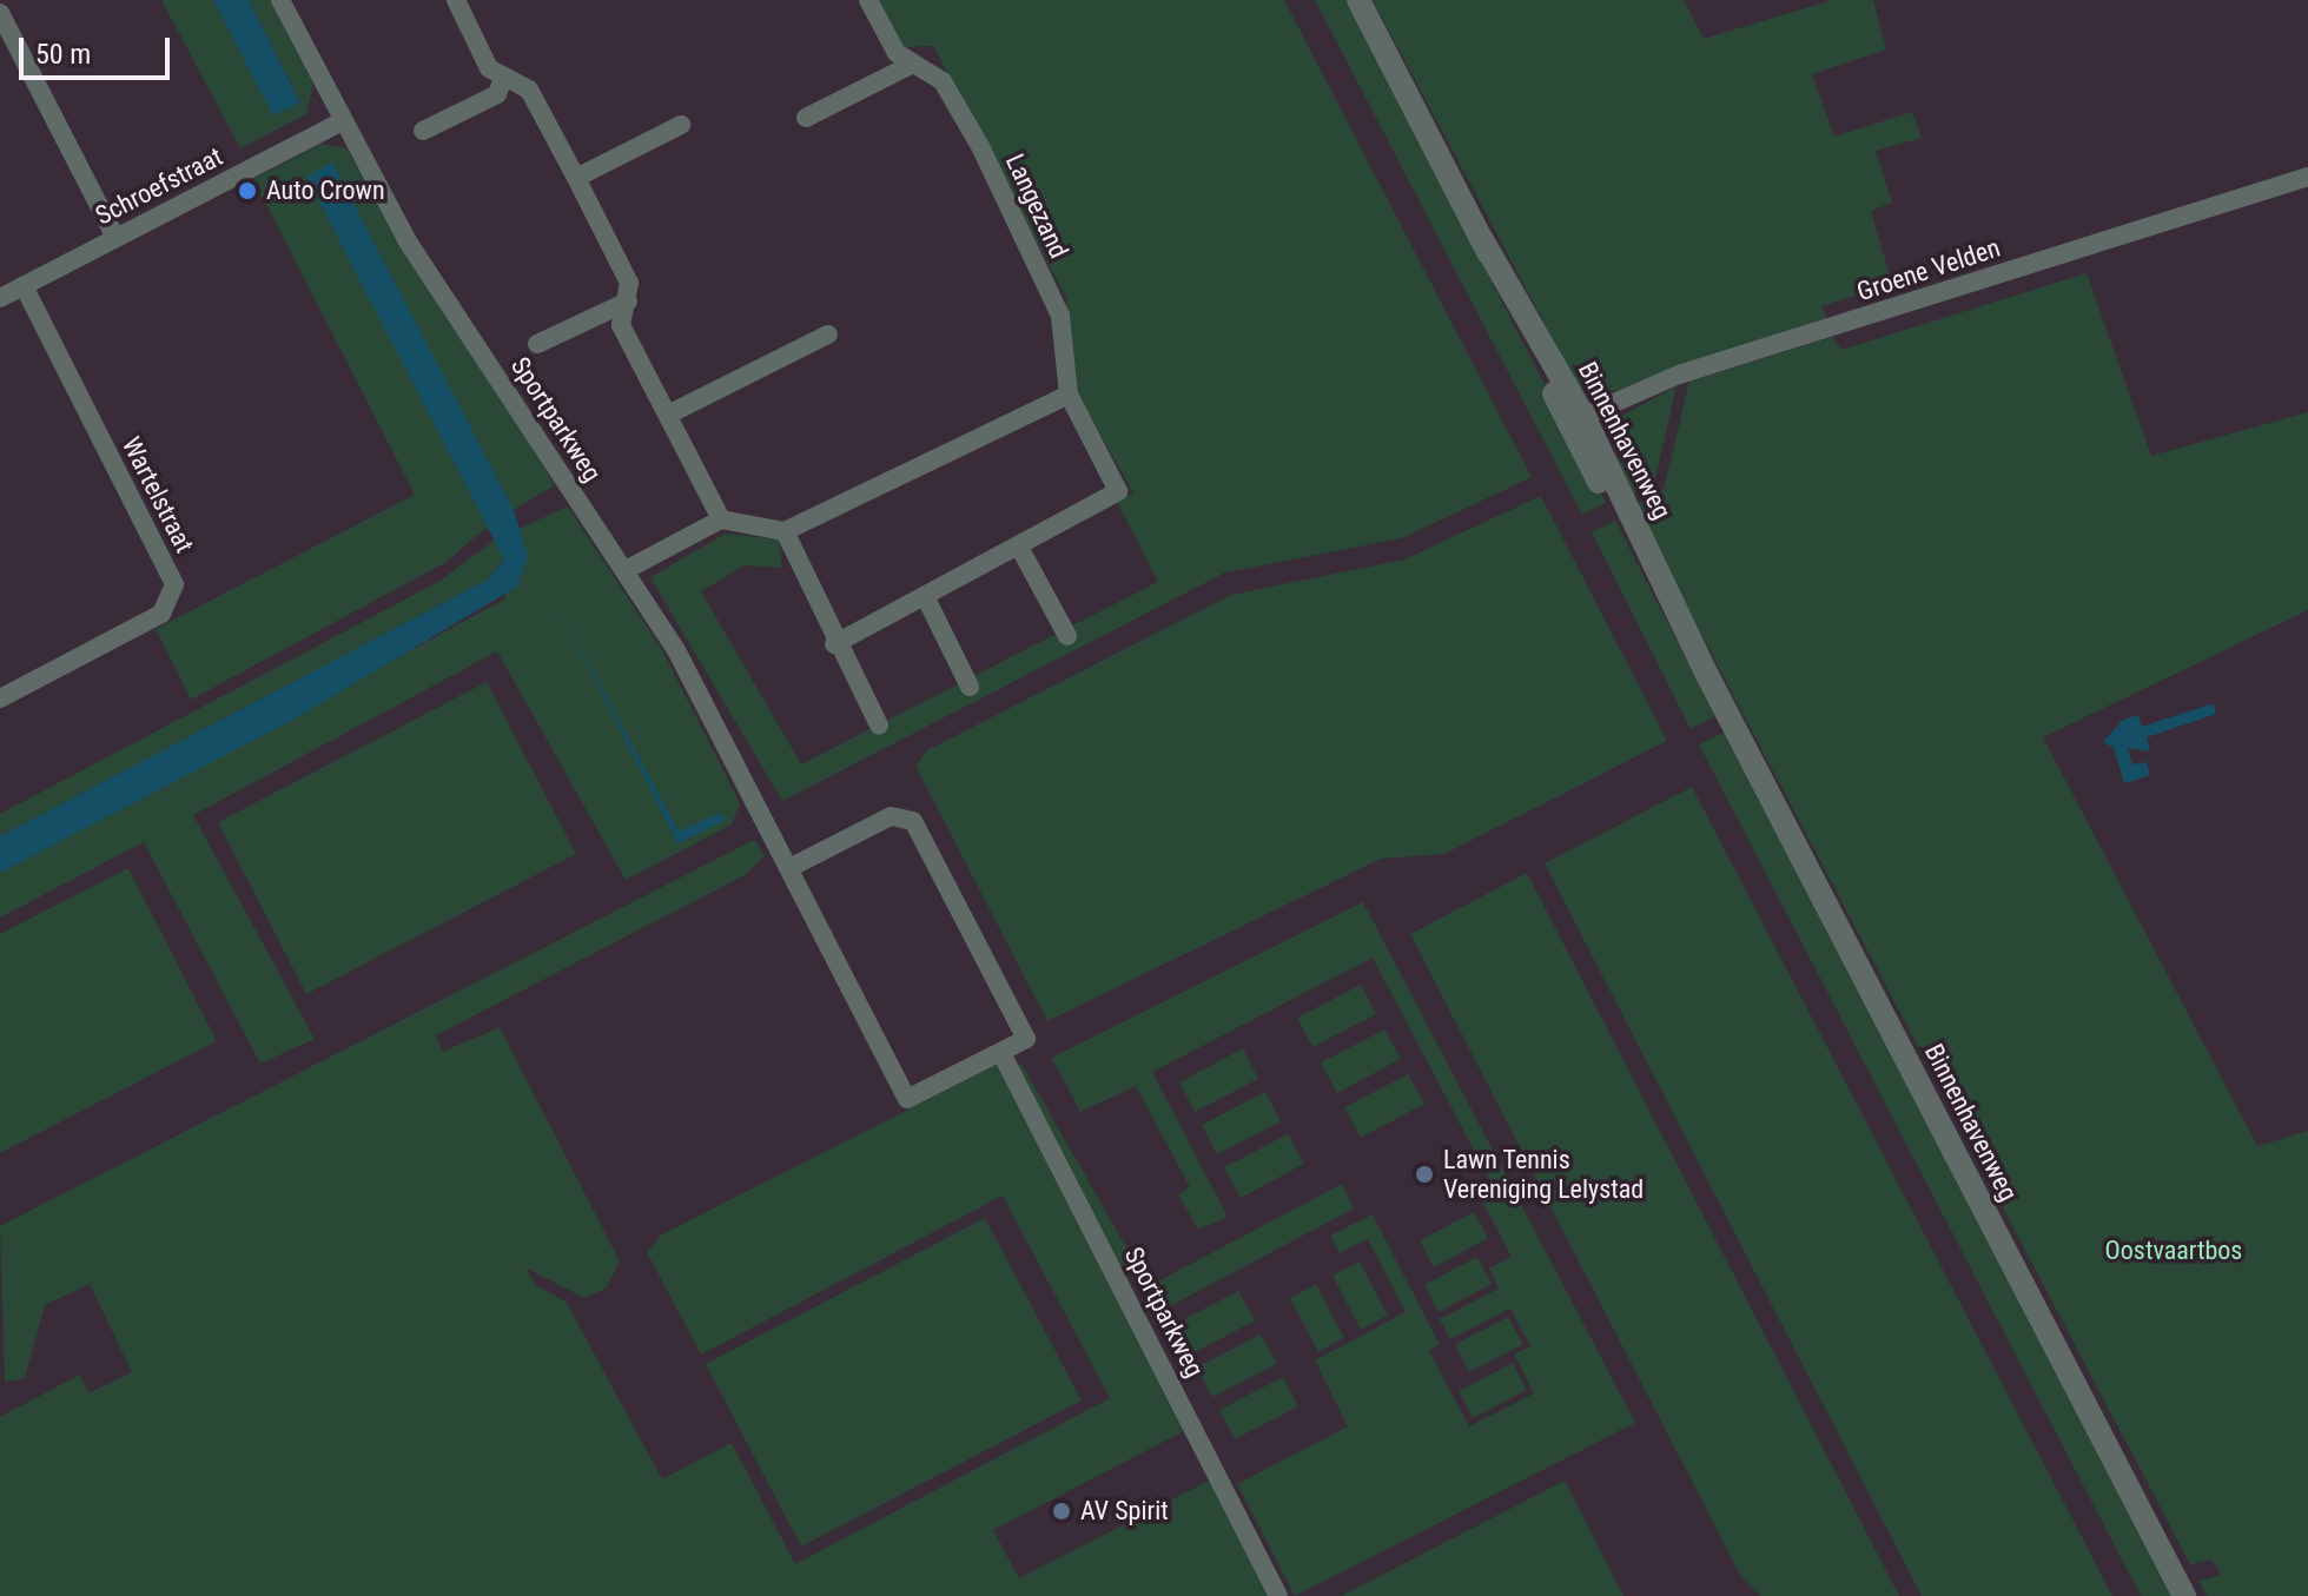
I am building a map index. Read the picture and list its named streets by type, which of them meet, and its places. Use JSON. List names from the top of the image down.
{
  "streets": {
    "street": [
      "Schroefstraat",
      "Langezand",
      "Groene Velden",
      "Sportparkweg",
      "Binnenhavenweg",
      "Wartelstraat"
    ]
  },
  "crossings": [
    ["Schroefstraat", "Sportparkweg"],
    ["Schroefstraat", "Wartelstraat"],
    ["Groene Velden", "Binnenhavenweg"]
  ],
  "parks": ["Oostvaartbos"],
  "places": ["Auto Crown", "Lawn Tennis Vereniging Lelystad", "AV Spirit"],
  "scale_bar": "50 m"
}
